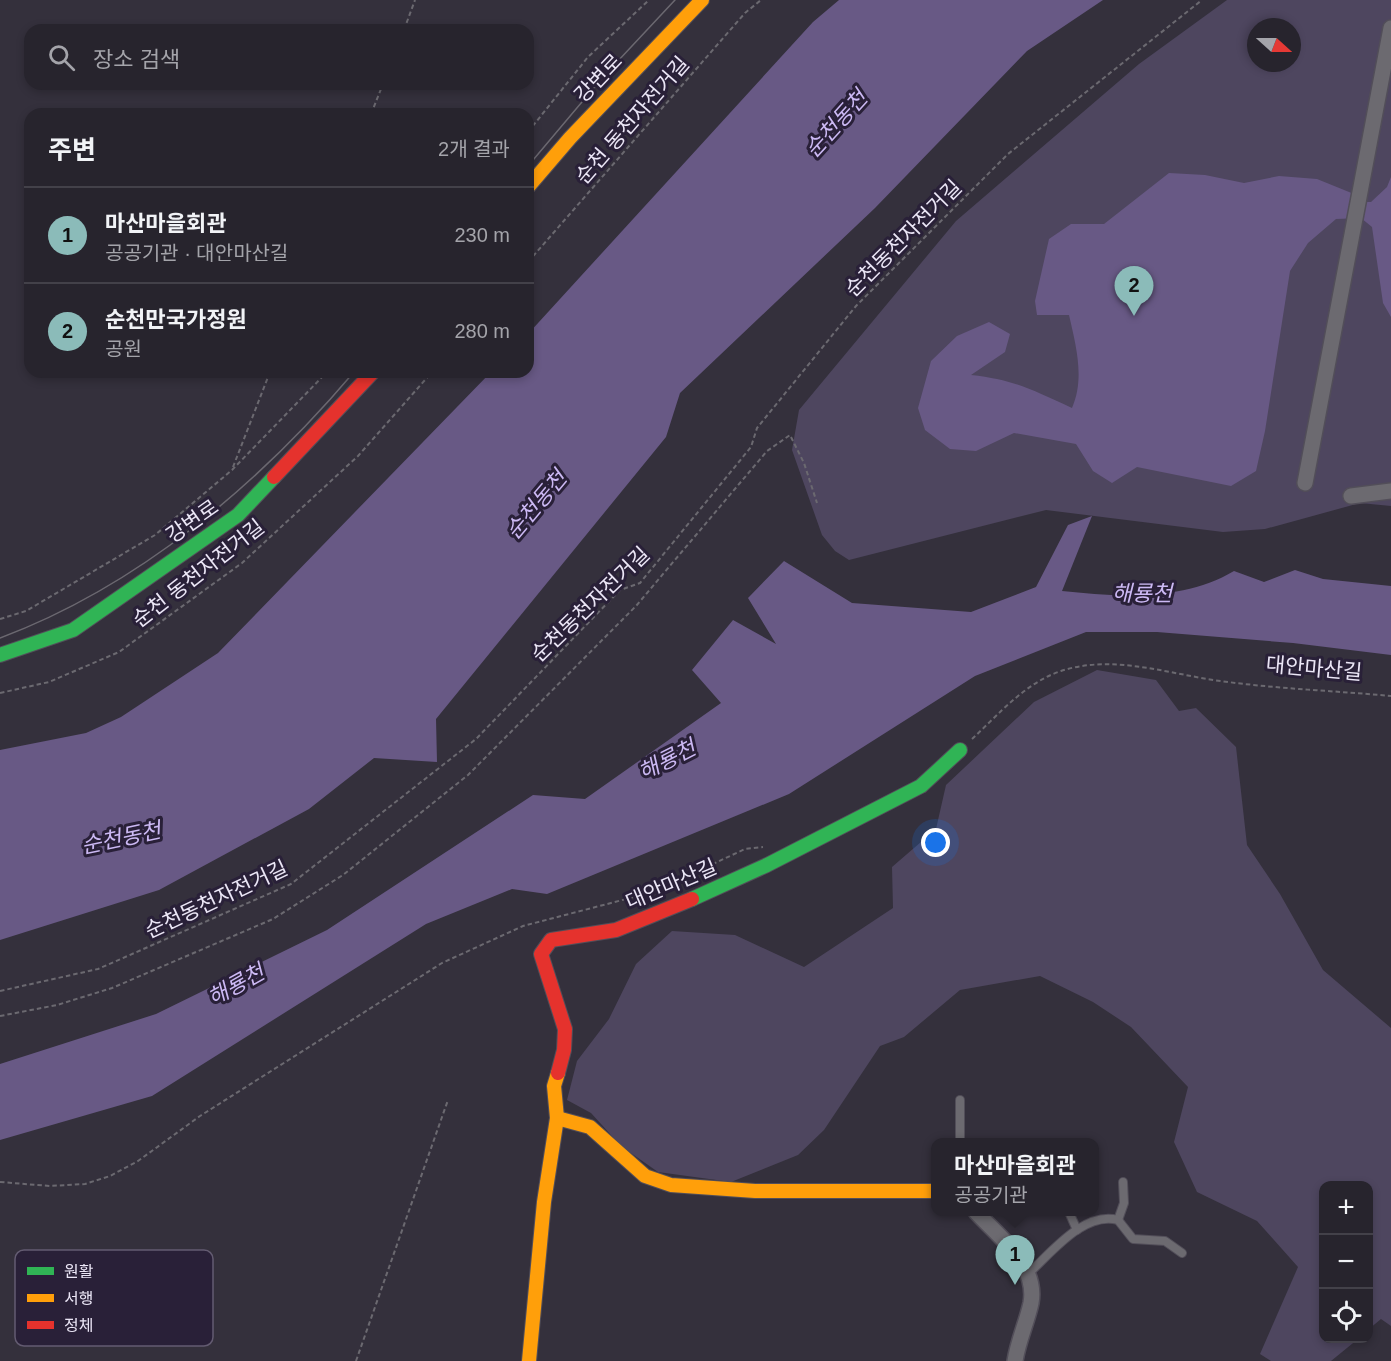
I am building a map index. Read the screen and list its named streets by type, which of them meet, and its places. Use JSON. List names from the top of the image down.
{
  "streets": {
    "street": ["강변로", "대안마산길"],
    "path": ["순천 동천자전거길", "순천동천자전거길"]
  },
  "water": ["순천동천", "해룡천"],
  "legend": ["원활", "서행", "정체"],
  "north": "right",
  "page": {
    "search": "장소 검색",
    "heading": ["주변", "2개 결과"],
    "list": [
      {
        "mark": "1",
        "name": "마산마을회관",
        "note": "공공기관 · 대안마산길",
        "value": "230 m"
      },
      {
        "mark": "2",
        "name": "순천만국가정원",
        "note": "공원",
        "value": "280 m"
      }
    ],
    "pins": ["2", "1"],
    "popup": ["마산마을회관", "공공기관"],
    "map_buttons": ["+", "−"]
  }
}
